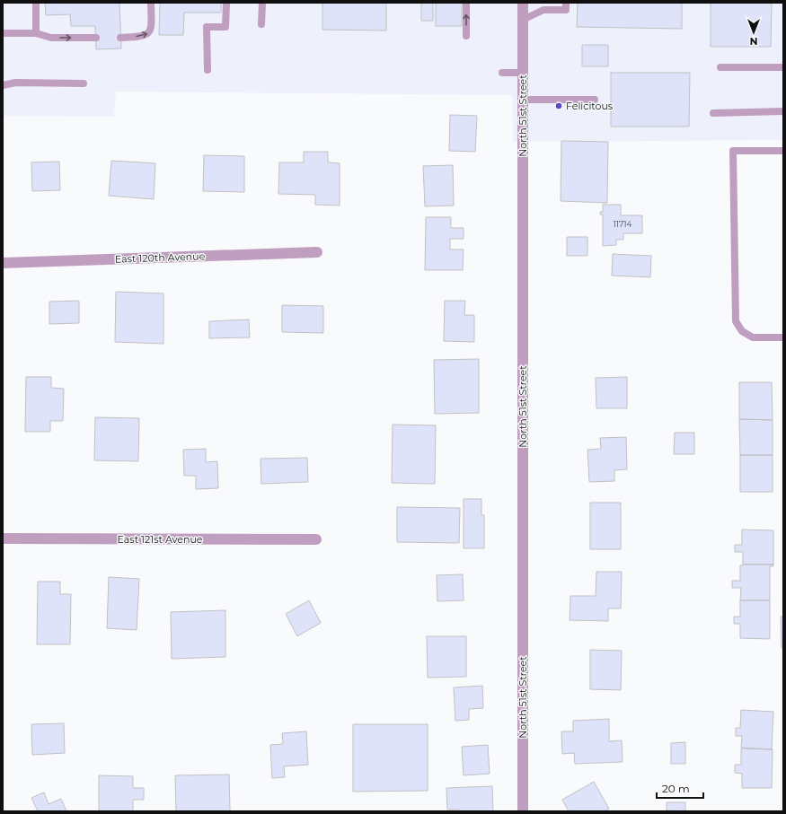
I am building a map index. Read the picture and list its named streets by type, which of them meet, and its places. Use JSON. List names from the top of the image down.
{
  "streets": {
    "street": ["North 51st Street", "East 120th Avenue", "East 121st Avenue"]
  },
  "places": ["Felicitous"],
  "house_numbers": ["11714"],
  "scale_bar": "20 m",
  "north": "bottom"
}
